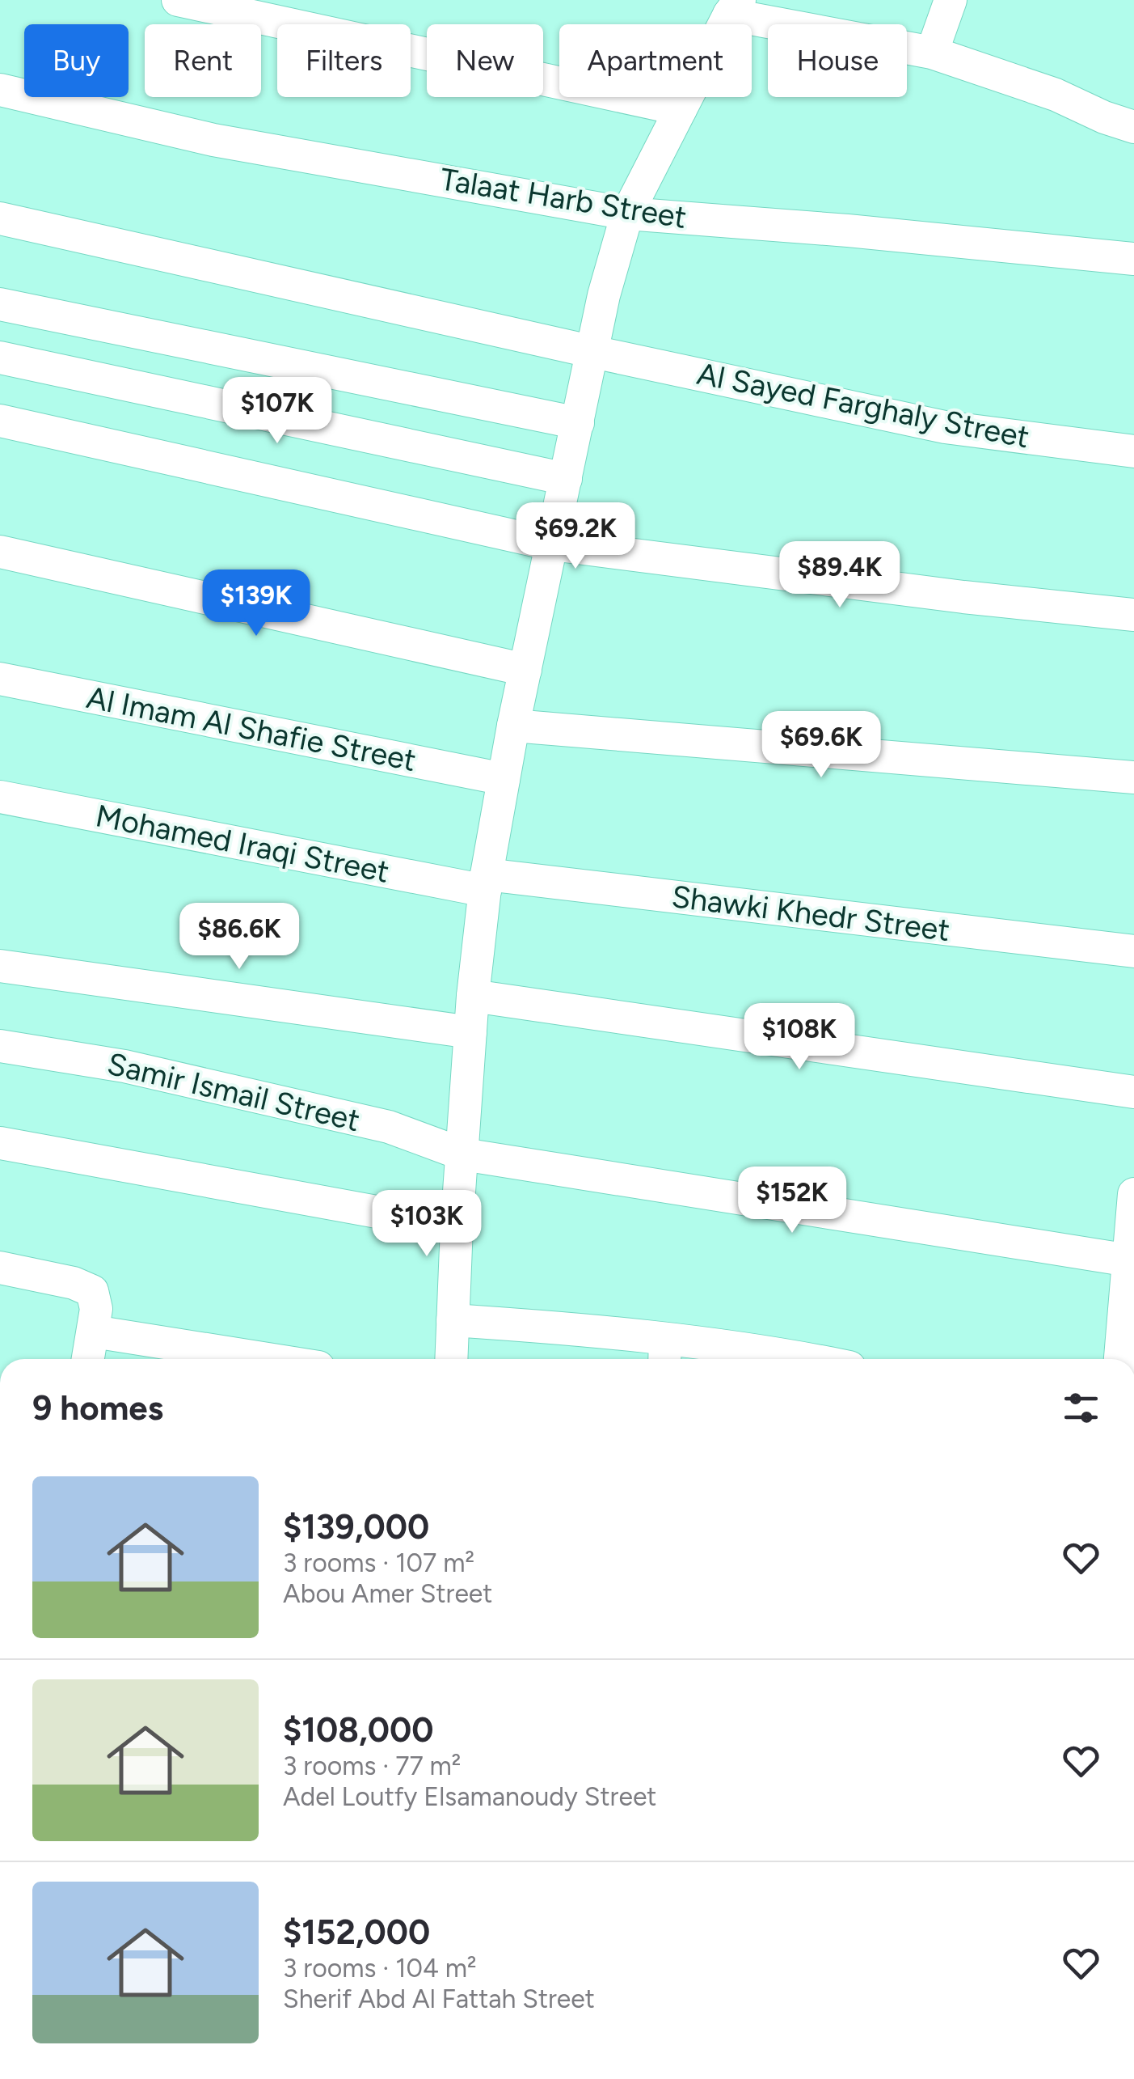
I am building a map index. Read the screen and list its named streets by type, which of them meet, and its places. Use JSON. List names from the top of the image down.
{
  "streets": {
    "street": [
      "Talaat Harb Street",
      "Al Sayed Farghaly Street",
      "Al Imam Al Shafie Street",
      "Mohamed Iraqi Street",
      "Shawki Khedr Street",
      "Samir Ismail Street"
    ]
  },
  "crossings": [
    ["Mohamed Iraqi Street", "Shawki Khedr Street"]
  ],
  "page": {
    "chip": [
      "Buy",
      "Rent",
      "Filters",
      "New",
      "Apartment",
      "House"
    ],
    "price": [
      "$107K",
      "$69.2K",
      "$89.4K",
      "$139K",
      "$69.6K",
      "$86.6K",
      "$108K",
      "$152K",
      "$103K"
    ],
    "heading": "9 homes",
    "list": [
      {
        "name": "$139,000",
        "note": "3 rooms · 107 m² · Abou Amer Street"
      },
      {
        "name": "$108,000",
        "note": "3 rooms · 77 m² · Adel Loutfy Elsamanoudy Street"
      },
      {
        "name": "$152,000",
        "note": "3 rooms · 104 m² · Sherif Abd Al Fattah Street"
      }
    ]
  }
}
